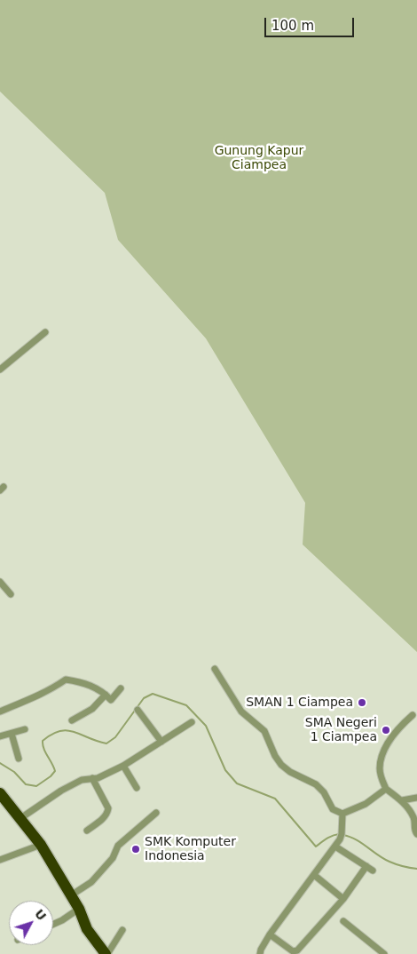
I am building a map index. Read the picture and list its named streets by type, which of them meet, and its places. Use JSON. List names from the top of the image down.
{
  "parks": ["Gunung Kapur Ciampea"],
  "places": ["SMAN 1 Ciampea", "SMA Negeri 1 Ciampea", "SMK Komputer Indonesia"],
  "scale_bar": "100 m",
  "north": "top right"
}
